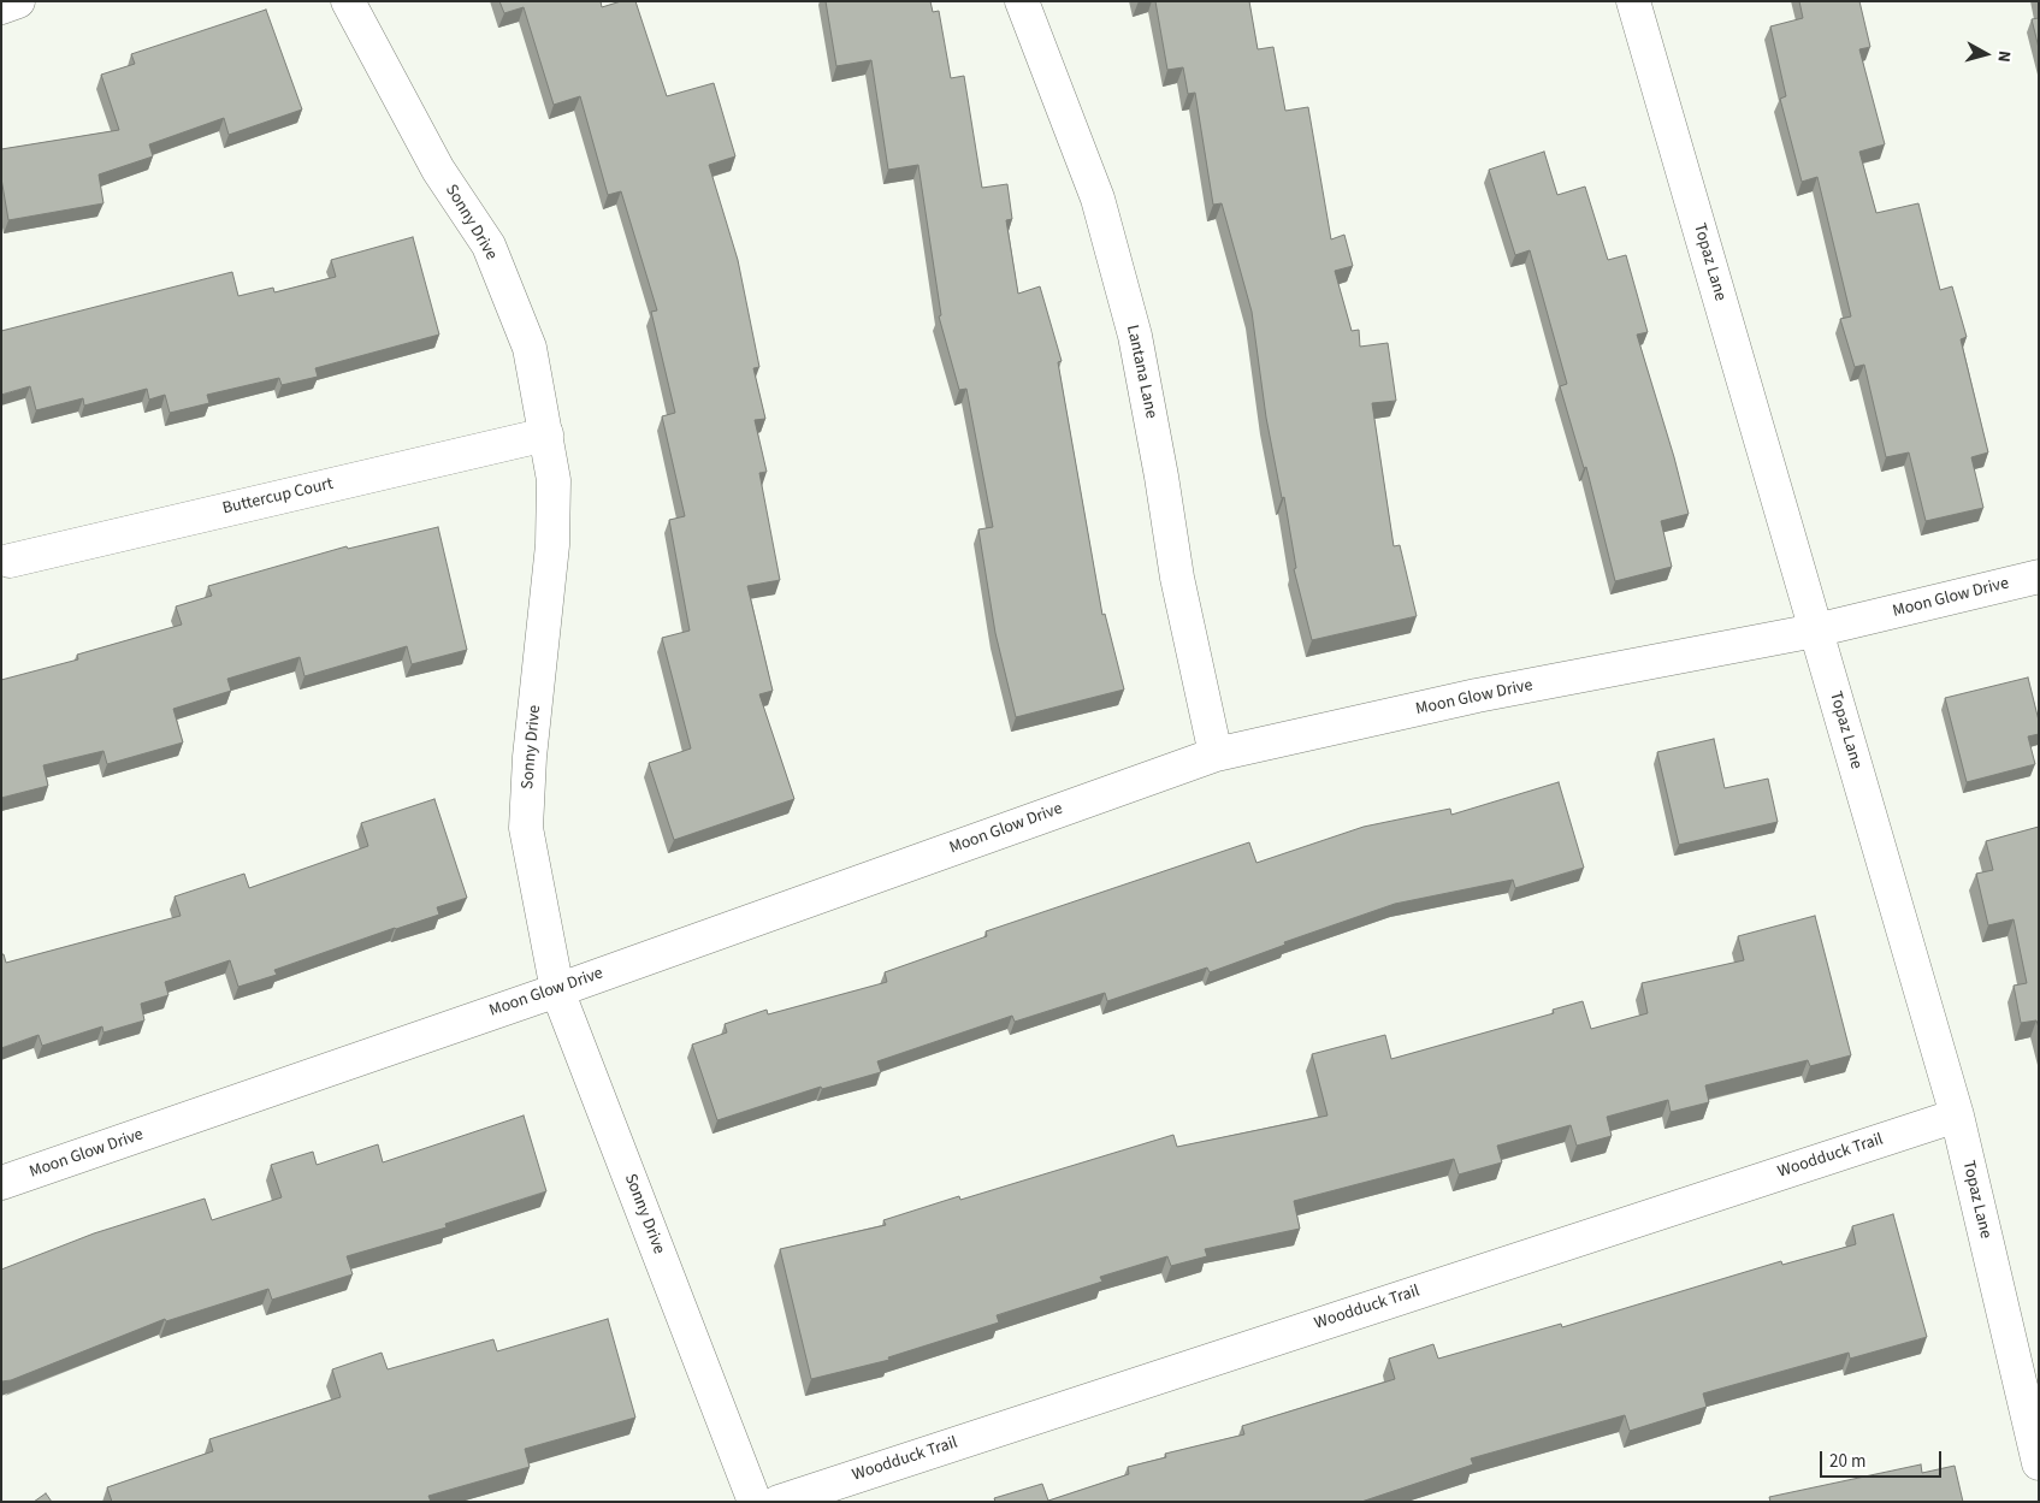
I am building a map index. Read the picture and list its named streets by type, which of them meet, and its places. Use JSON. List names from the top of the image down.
{
  "streets": {
    "street": [
      "Sonny Drive",
      "Topaz Lane",
      "Lantana Lane",
      "Buttercup Court",
      "Moon Glow Drive",
      "Woodduck Trail"
    ]
  },
  "crossings": [
    ["Sonny Drive", "Buttercup Court"],
    ["Sonny Drive", "Moon Glow Drive"],
    ["Topaz Lane", "Moon Glow Drive"],
    ["Topaz Lane", "Woodduck Trail"],
    ["Lantana Lane", "Moon Glow Drive"]
  ],
  "scale_bar": "20 m",
  "north": "right"
}
